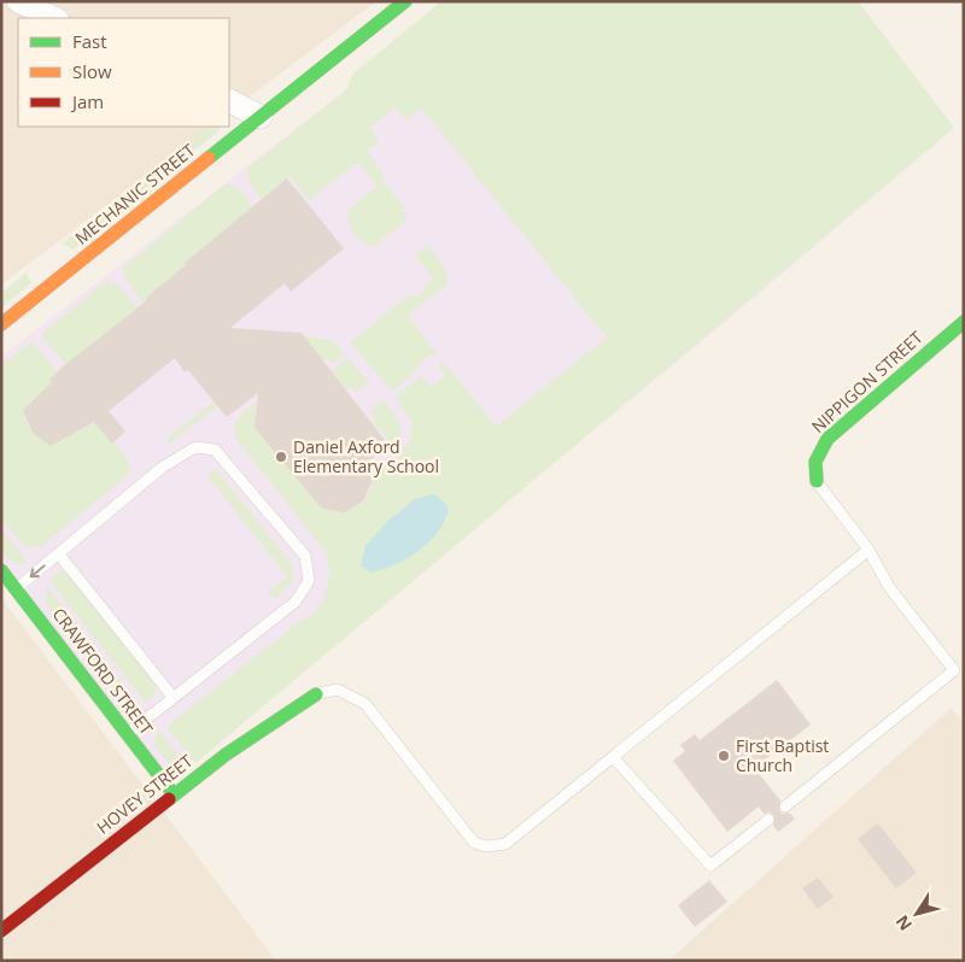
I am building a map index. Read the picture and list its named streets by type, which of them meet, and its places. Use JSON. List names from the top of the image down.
{
  "streets": {
    "street": [
      "MECHANIC STREET",
      "NIPPIGON STREET",
      "CRAWFORD STREET",
      "HOVEY STREET"
    ]
  },
  "crossings": [
    ["CRAWFORD STREET", "HOVEY STREET"]
  ],
  "places": ["Daniel Axford Elementary School", "First Baptist Church"],
  "legend": ["Fast", "Slow", "Jam"],
  "north": "bottom left"
}
